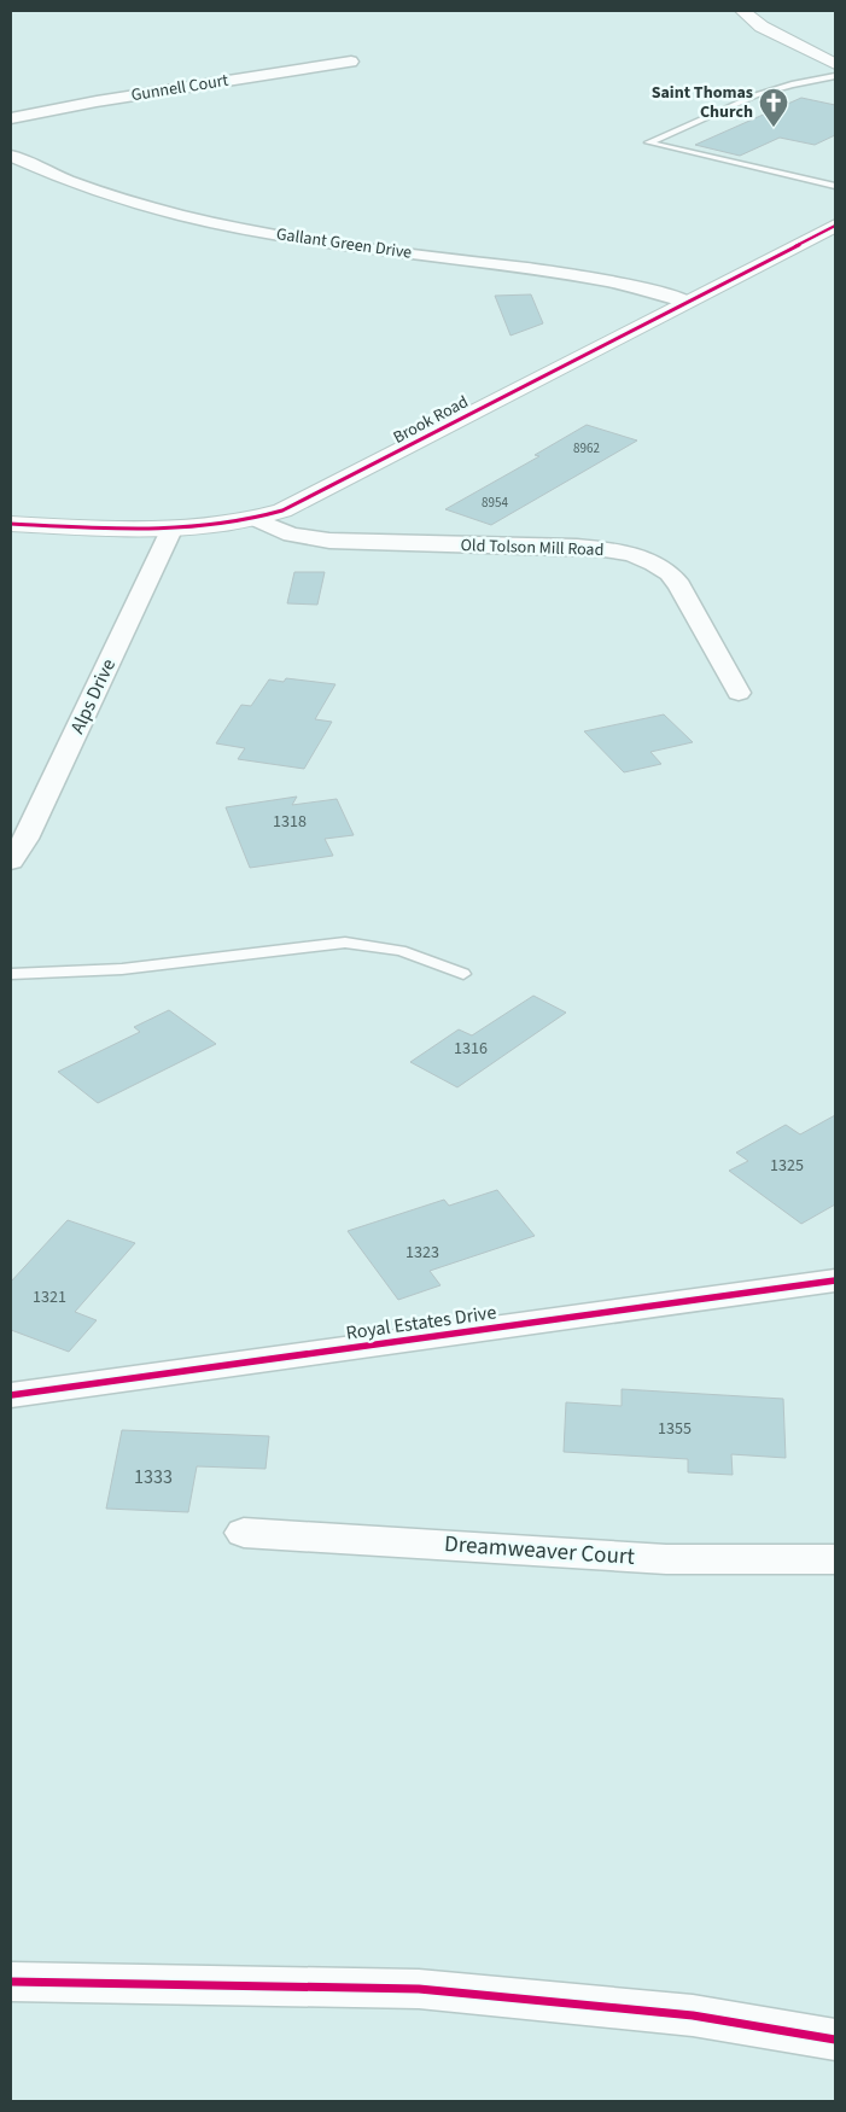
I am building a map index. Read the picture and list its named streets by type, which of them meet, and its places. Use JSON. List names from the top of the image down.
{
  "streets": {
    "street": [
      "Gunnell Court",
      "Gallant Green Drive",
      "Brook Road",
      "Old Tolson Mill Road",
      "Alps Drive",
      "Royal Estates Drive",
      "Dreamweaver Court"
    ]
  },
  "crossings": [
    ["Gallant Green Drive", "Brook Road"],
    ["Brook Road", "Old Tolson Mill Road"],
    ["Brook Road", "Alps Drive"]
  ],
  "places": {
    "church": ["Saint Thomas Church"]
  },
  "house_numbers": [
    "8962",
    "8954",
    "1318",
    "1316",
    "1325",
    "1323",
    "1321",
    "1355",
    "1333"
  ]
}
